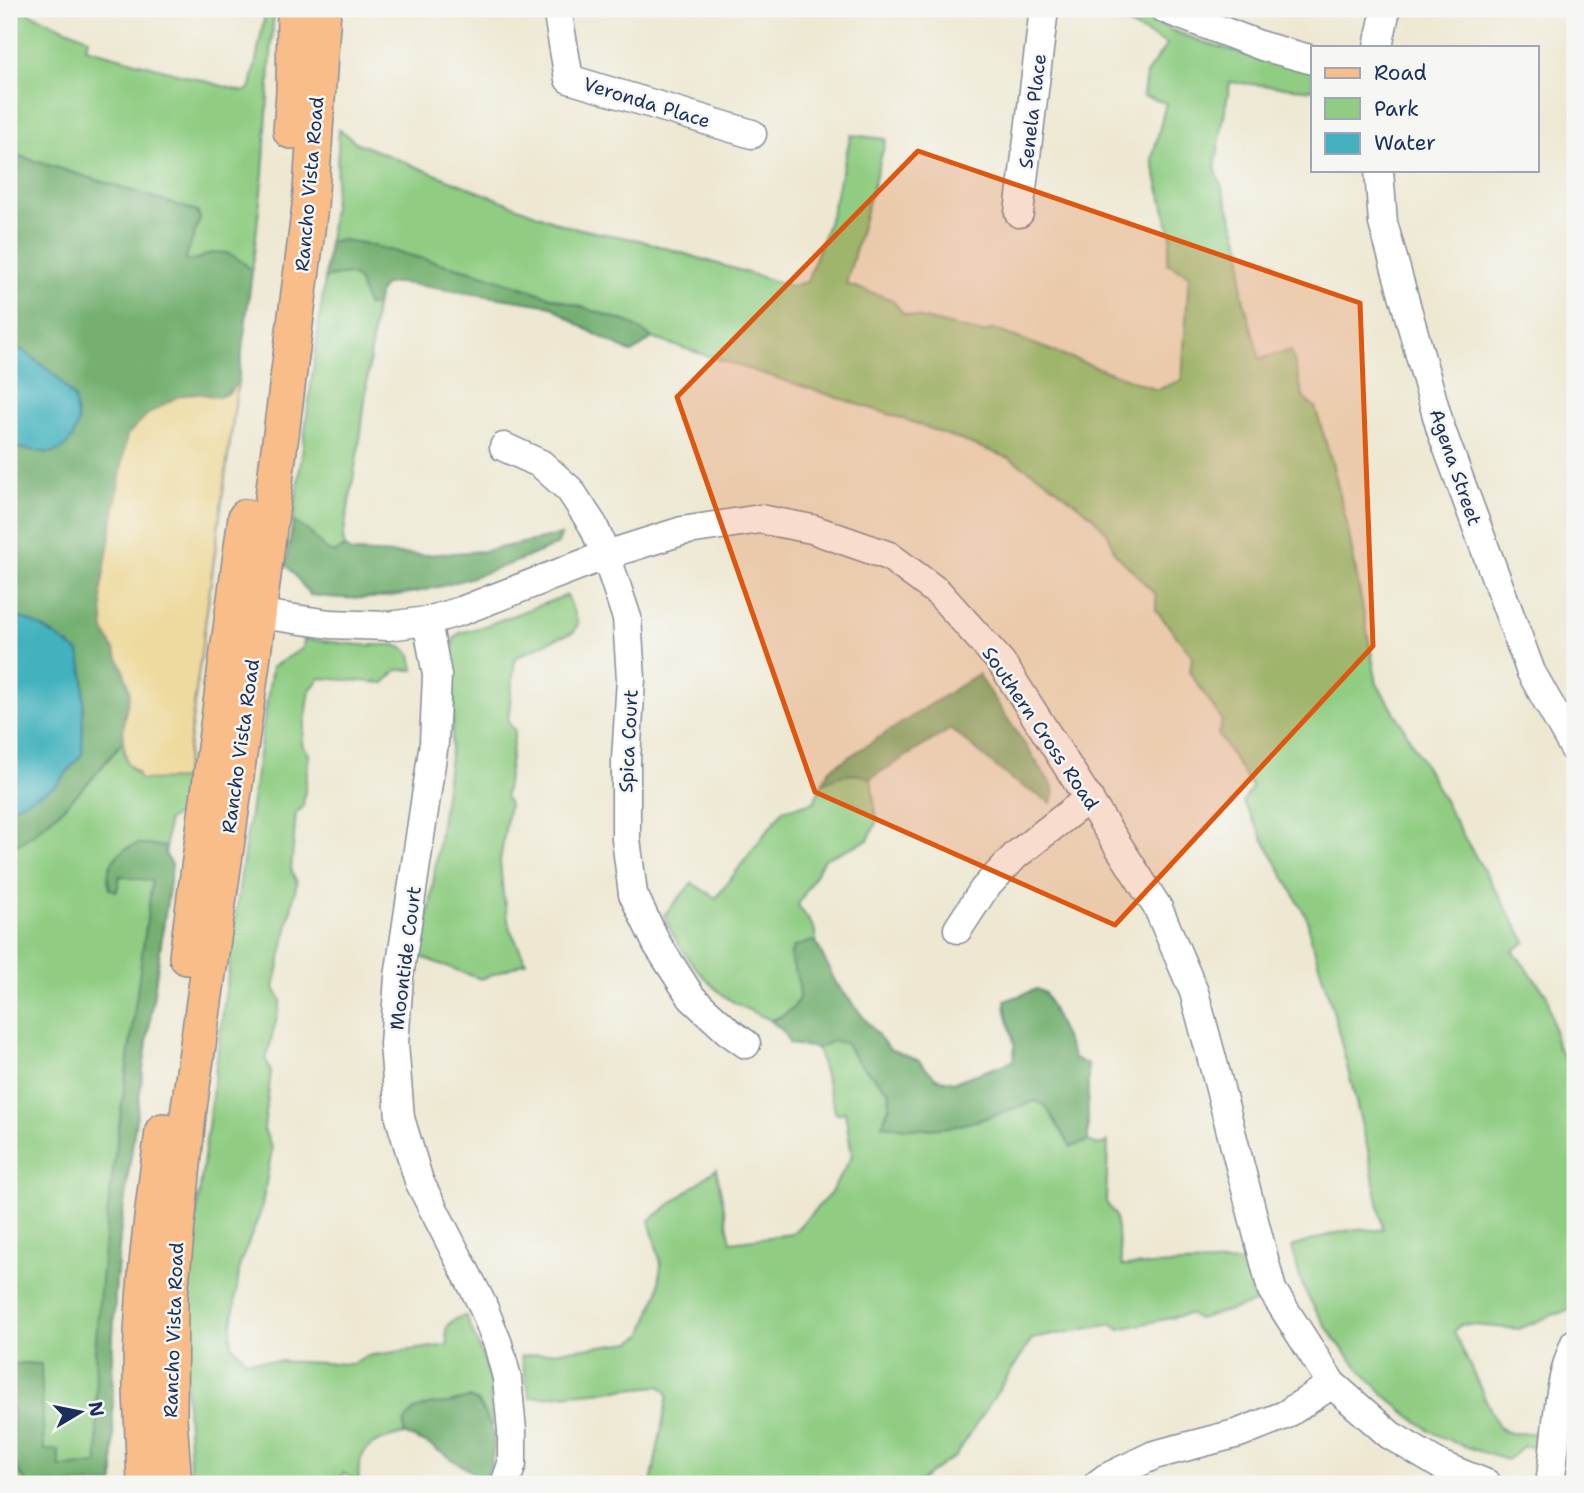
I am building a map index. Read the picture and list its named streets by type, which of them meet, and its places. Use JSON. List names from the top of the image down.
{
  "streets": {
    "main road": ["Rancho Vista Road"],
    "street": [
      "Veronda Place",
      "Senela Place",
      "Agena Street",
      "Southern Cross Road",
      "Spica Court",
      "Moontide Court"
    ]
  },
  "crossings": [
    ["Rancho Vista Road", "Southern Cross Road"],
    ["Southern Cross Road", "Spica Court"],
    ["Southern Cross Road", "Moontide Court"]
  ],
  "legend": ["Road", "Park", "Water"],
  "north": "right"
}
